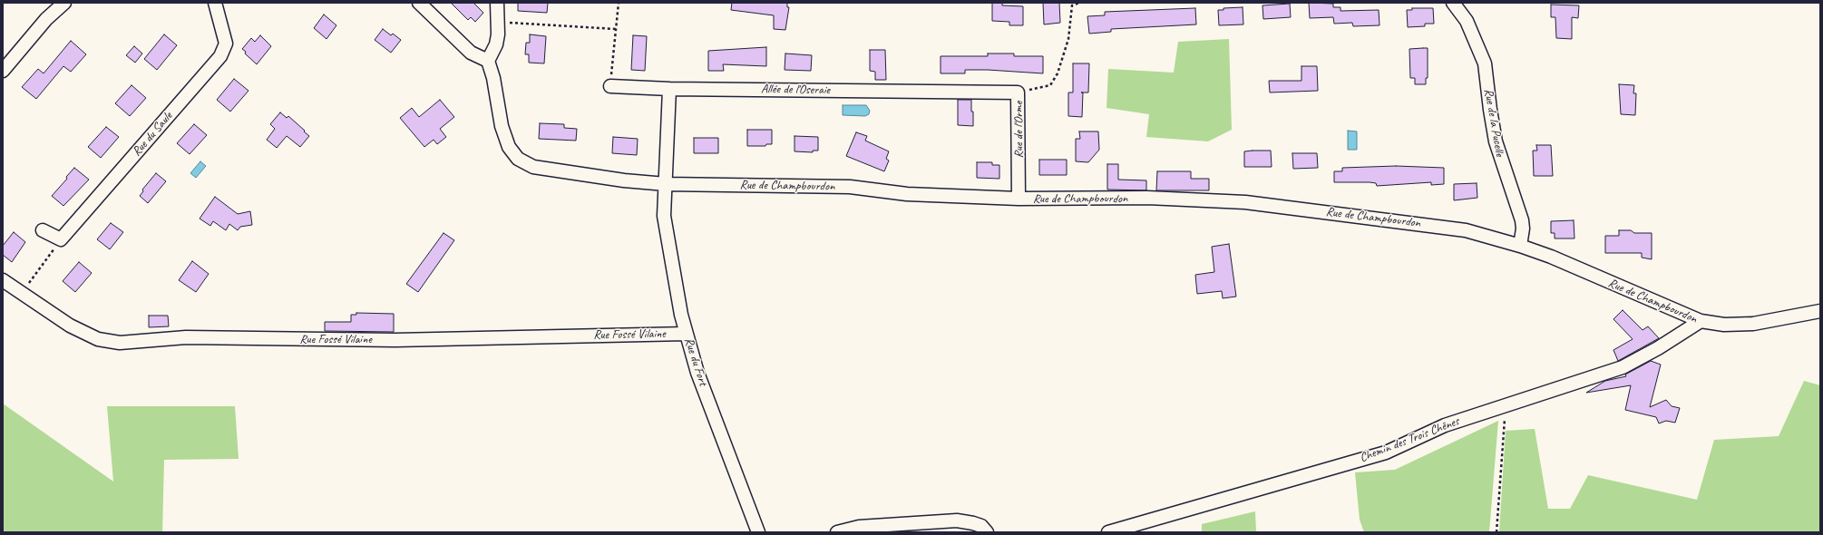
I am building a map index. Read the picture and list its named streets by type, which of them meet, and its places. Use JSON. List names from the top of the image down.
{
  "streets": {
    "street": [
      "Allée de l'Oseraie",
      "Rue de la Pucelle",
      "Rue de l'Orme",
      "Rue du Saule",
      "Rue de Champbourdon",
      "Rue Fossé Vilaine",
      "Rue du Fort",
      "Chemin des Trois Chênes"
    ]
  },
  "crossings": [
    ["Allée de l'Oseraie", "Rue de l'Orme"],
    ["Rue de la Pucelle", "Rue de Champbourdon"],
    ["Rue de l'Orme", "Rue de Champbourdon"],
    ["Rue de Champbourdon", "Rue du Fort"],
    ["Rue de Champbourdon", "Chemin des Trois Chênes"],
    ["Rue Fossé Vilaine", "Rue du Fort"]
  ]
}
